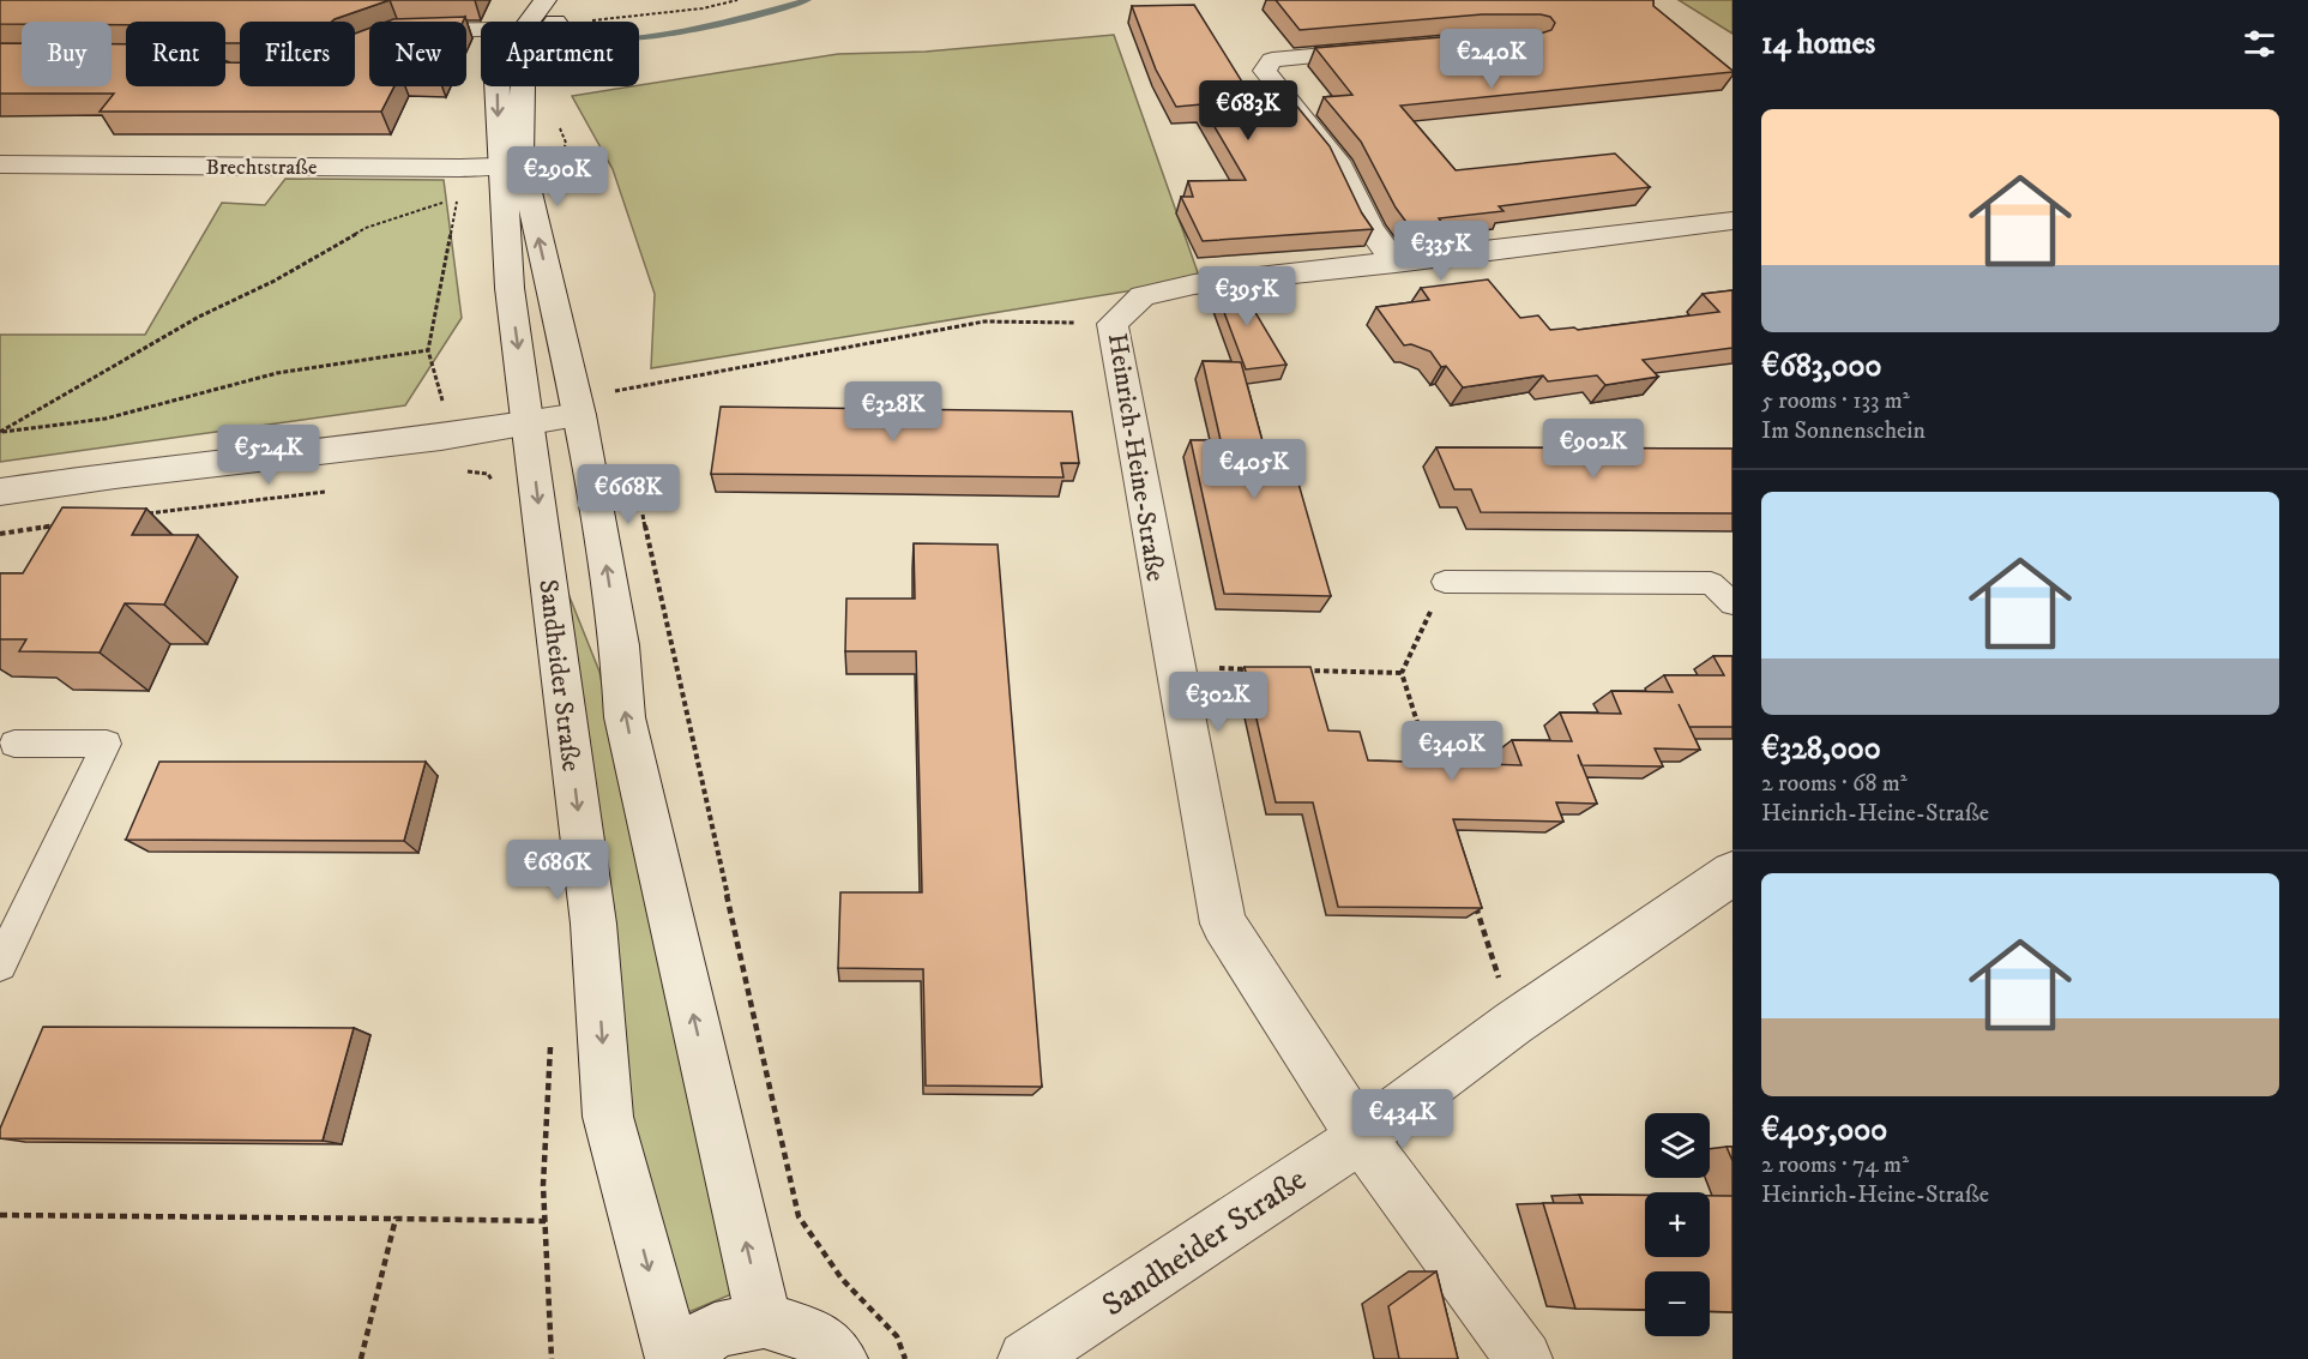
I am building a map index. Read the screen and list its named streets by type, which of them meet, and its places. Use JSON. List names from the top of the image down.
{
  "streets": {
    "street": ["Brechtstraße", "Heinrich-Heine-Straße", "Sandheider Straße"]
  },
  "crossings": [
    ["Brechtstraße", "Sandheider Straße"],
    ["Heinrich-Heine-Straße", "Sandheider Straße"]
  ],
  "page": {
    "heading": "14 homes",
    "chip": [
      "Buy",
      "Rent",
      "Filters",
      "New",
      "Apartment"
    ],
    "price": [
      "€240K",
      "€683K",
      "€290K",
      "€335K",
      "€395K",
      "€328K",
      "€902K",
      "€524K",
      "€405K",
      "€668K",
      "€302K",
      "€340K",
      "€686K",
      "€434K"
    ],
    "list": [
      {
        "name": "€683,000",
        "note": "5 rooms · 133 m² · Im Sonnenschein"
      },
      {
        "name": "€328,000",
        "note": "2 rooms · 68 m² · Heinrich-Heine-Straße"
      },
      {
        "name": "€405,000",
        "note": "2 rooms · 74 m² · Heinrich-Heine-Straße"
      }
    ],
    "map_buttons": ["+", "−"]
  }
}
